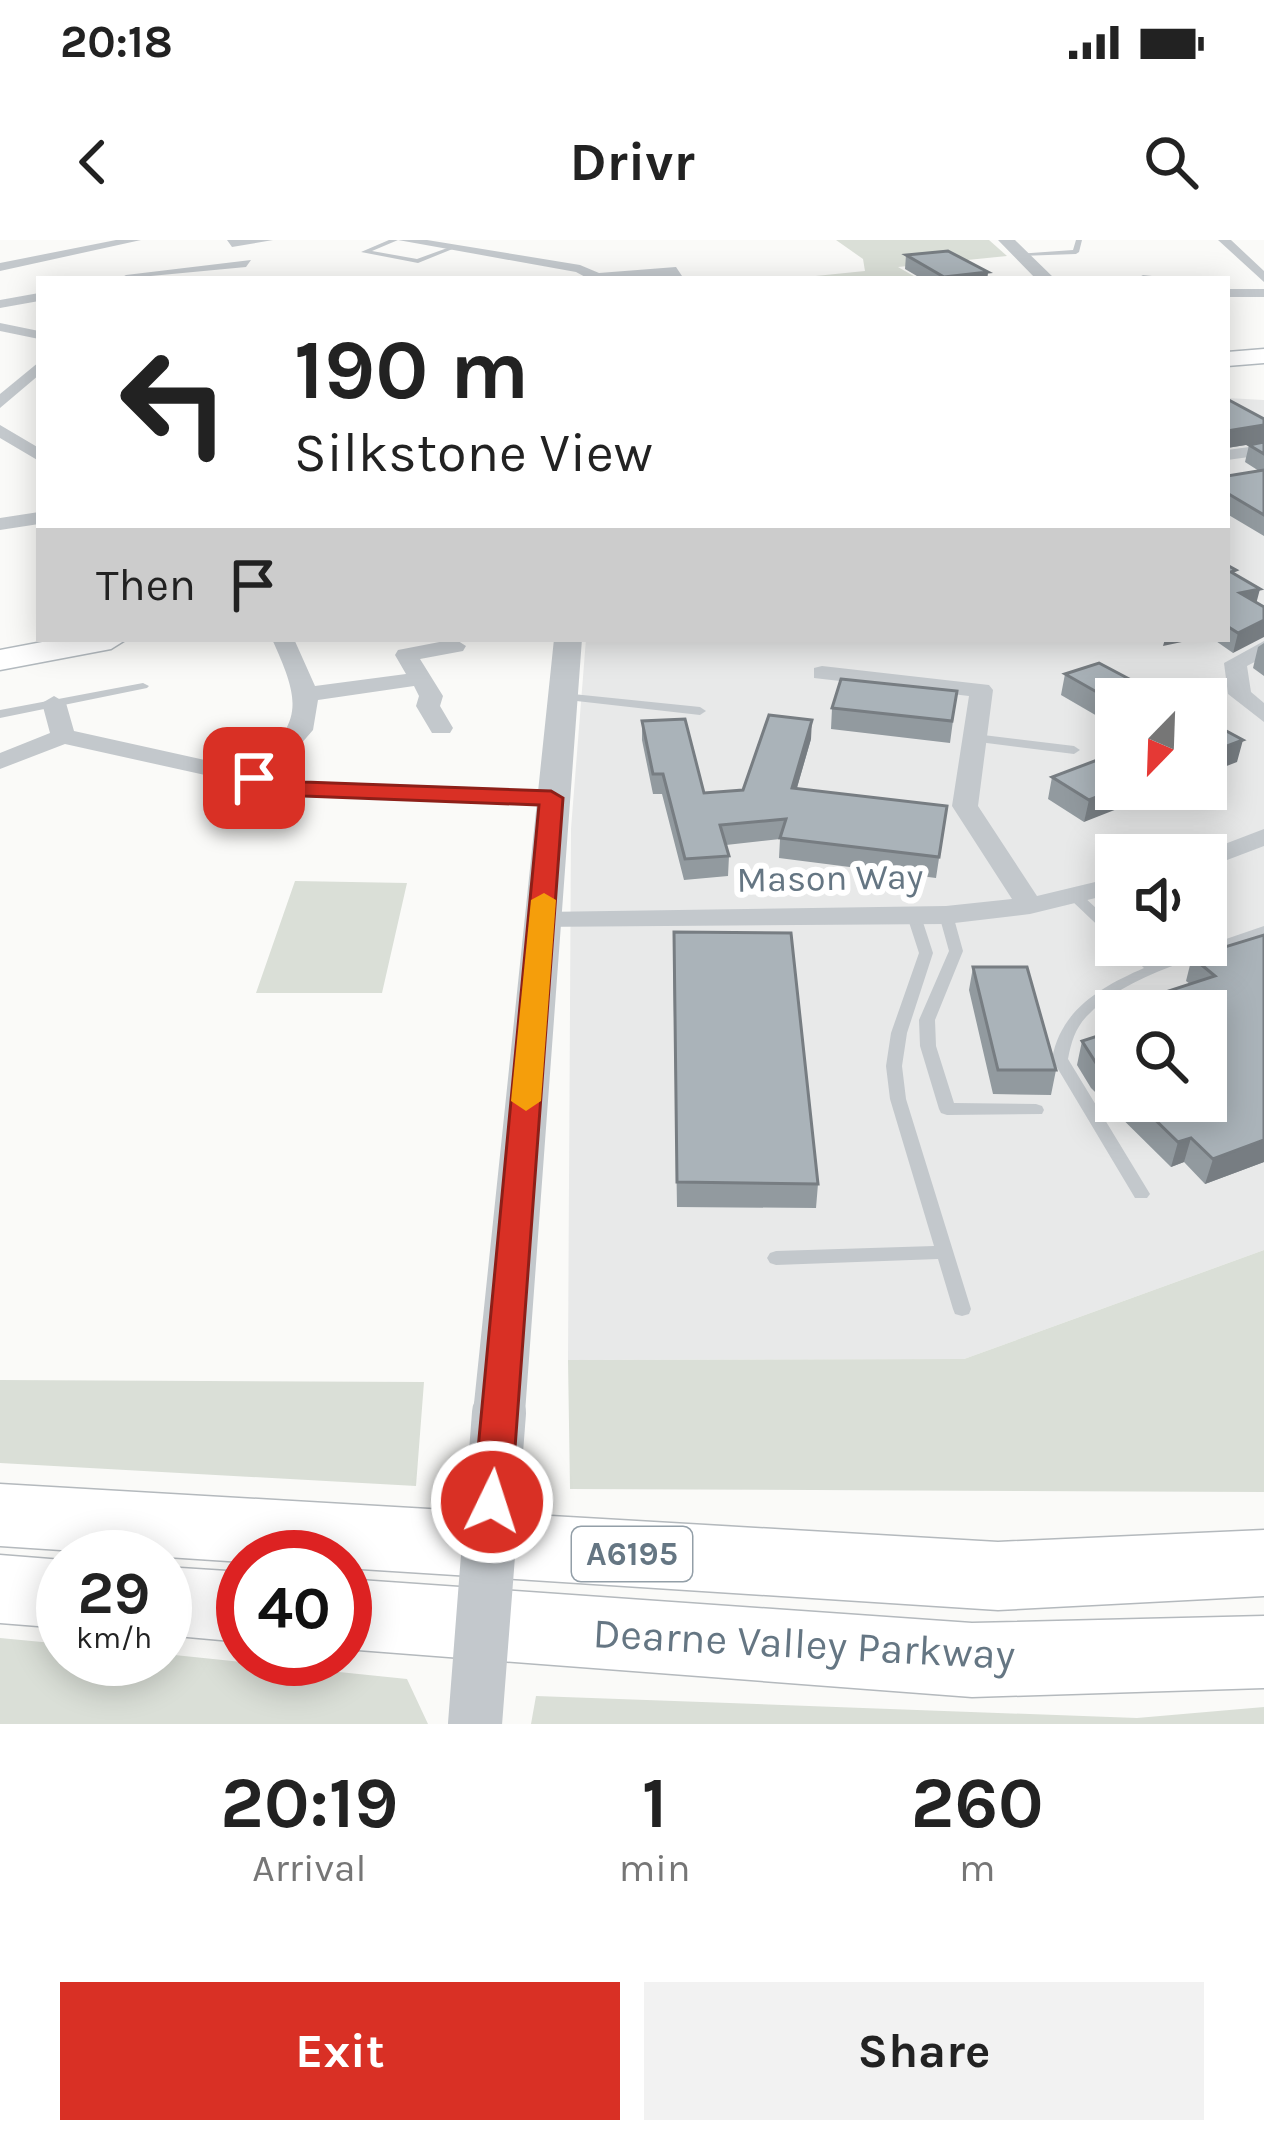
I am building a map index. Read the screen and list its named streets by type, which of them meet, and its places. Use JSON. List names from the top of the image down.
{
  "streets": {
    "highway": ["A6195", "Dearne Valley Parkway"],
    "street": ["Mason Way"]
  },
  "north": "bottom left",
  "page": {
    "status": "20:18",
    "header": "Drivr",
    "turn": ["190 m", "Silkstone View"],
    "then": "Then",
    "speed": "29 km/h",
    "limit": "40",
    "eta": [
      "20:19",
      "Arrival",
      "1",
      "min",
      "260",
      "m"
    ],
    "buttons": ["Exit", "Share"]
  }
}
